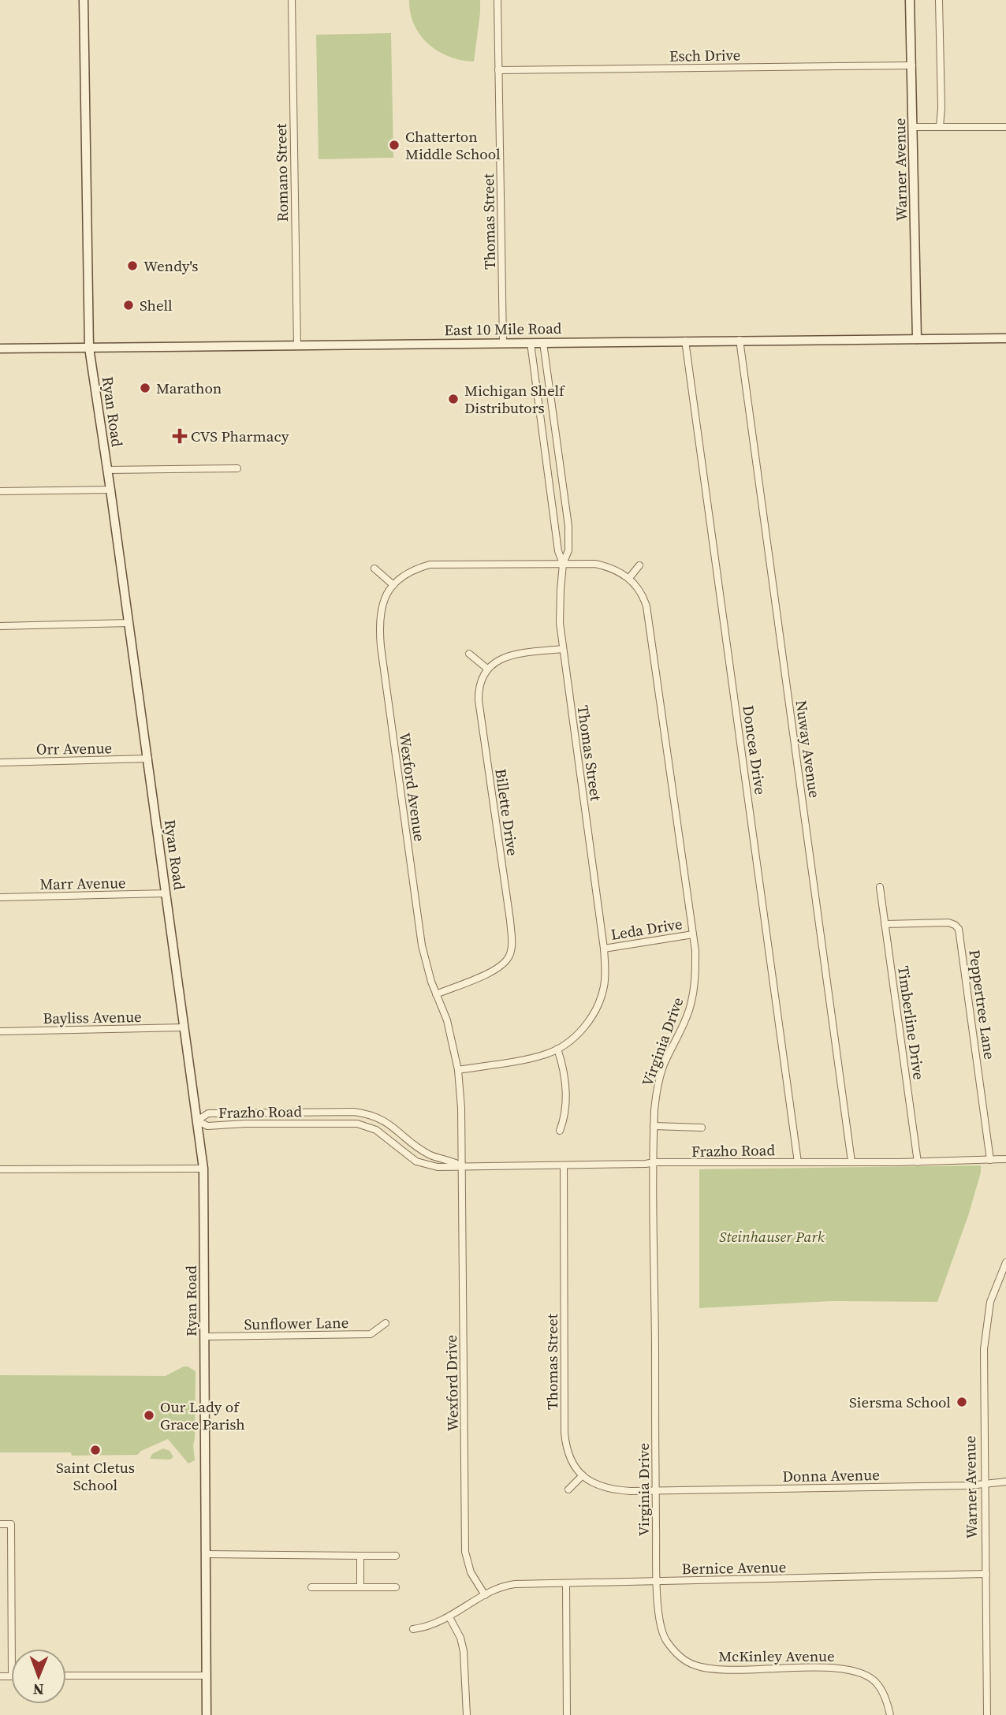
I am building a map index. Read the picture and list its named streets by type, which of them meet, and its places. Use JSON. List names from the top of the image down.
{
  "streets": {
    "main road": ["Warner Avenue", "East 10 Mile Road", "Ryan Road"],
    "street": [
      "Esch Drive",
      "Romano Street",
      "Thomas Street",
      "Orr Avenue",
      "Nuway Avenue",
      "Doncea Drive",
      "Wexford Avenue",
      "Billette Drive",
      "Marr Avenue",
      "Leda Drive",
      "Peppertree Lane",
      "Bayliss Avenue",
      "Timberline Drive",
      "Virginia Drive",
      "Frazho Road",
      "Sunflower Lane",
      "Wexford Drive",
      "Donna Avenue",
      "Bernice Avenue",
      "McKinley Avenue"
    ]
  },
  "crossings": [
    ["Esch Drive", "Warner Avenue"],
    ["Esch Drive", "Thomas Street"],
    ["Warner Avenue", "East 10 Mile Road"],
    ["Warner Avenue", "Donna Avenue"],
    ["Warner Avenue", "Bernice Avenue"],
    ["Romano Street", "East 10 Mile Road"],
    ["Thomas Street", "East 10 Mile Road"],
    ["Thomas Street", "Wexford Avenue"],
    ["Thomas Street", "Leda Drive"],
    ["Thomas Street", "Virginia Drive"],
    ["Thomas Street", "Frazho Road"],
    ["Thomas Street", "Donna Avenue"],
    ["East 10 Mile Road", "Ryan Road"],
    ["East 10 Mile Road", "Nuway Avenue"],
    ["East 10 Mile Road", "Doncea Drive"],
    ["Ryan Road", "Orr Avenue"],
    ["Ryan Road", "Marr Avenue"],
    ["Ryan Road", "Bayliss Avenue"],
    ["Ryan Road", "Frazho Road"],
    ["Ryan Road", "Sunflower Lane"],
    ["Nuway Avenue", "Frazho Road"],
    ["Doncea Drive", "Frazho Road"],
    ["Wexford Avenue", "Billette Drive"],
    ["Wexford Avenue", "Frazho Road"],
    ["Wexford Avenue", "Wexford Drive"],
    ["Leda Drive", "Virginia Drive"],
    ["Peppertree Lane", "Timberline Drive"],
    ["Peppertree Lane", "Frazho Road"],
    ["Timberline Drive", "Frazho Road"],
    ["Virginia Drive", "Frazho Road"],
    ["Virginia Drive", "Donna Avenue"],
    ["Virginia Drive", "Bernice Avenue"],
    ["Virginia Drive", "McKinley Avenue"],
    ["Frazho Road", "Wexford Drive"],
    ["Wexford Drive", "Bernice Avenue"]
  ],
  "parks": ["Steinhauser Park"],
  "places": {
    "other": [
      "Chatterton Middle School",
      "Wendy's",
      "Shell",
      "Marathon",
      "Michigan Shelf Distributors",
      "Siersma School",
      "Our Lady of Grace Parish",
      "Saint Cletus School"
    ],
    "health": ["CVS Pharmacy"]
  },
  "north": "bottom"
}
